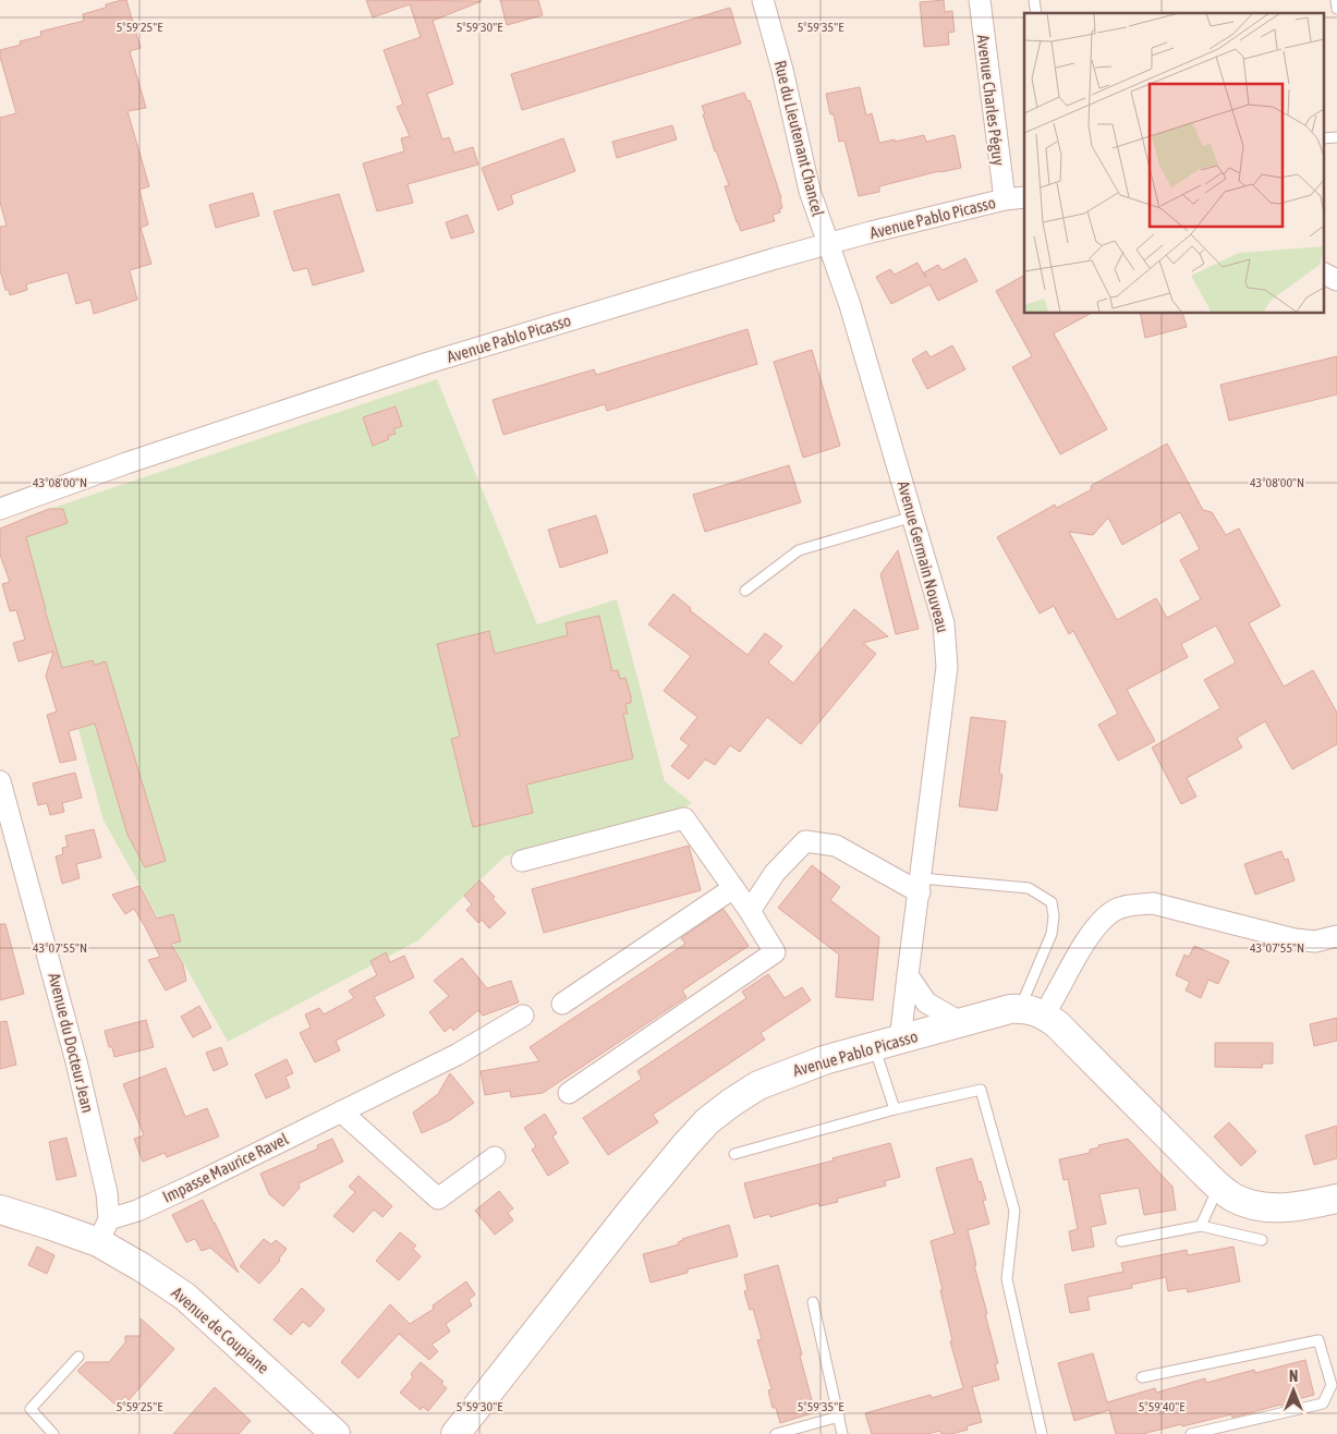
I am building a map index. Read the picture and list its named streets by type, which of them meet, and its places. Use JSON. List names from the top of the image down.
{
  "streets": {
    "main road": ["Avenue Pablo Picasso", "Avenue de Coupiane"],
    "street": [
      "Avenue Charles Péguy",
      "Rue du Lieutenant Chancel",
      "Avenue Germain Nouveau",
      "Avenue du Docteur Jean",
      "Impasse Maurice Ravel"
    ]
  },
  "crossings": [
    ["Avenue Charles Péguy", "Avenue Pablo Picasso"],
    ["Rue du Lieutenant Chancel", "Avenue Pablo Picasso"],
    ["Rue du Lieutenant Chancel", "Avenue Germain Nouveau"],
    ["Avenue Pablo Picasso", "Avenue Germain Nouveau"],
    ["Avenue du Docteur Jean", "Impasse Maurice Ravel"],
    ["Avenue du Docteur Jean", "Avenue de Coupiane"],
    ["Impasse Maurice Ravel", "Avenue de Coupiane"]
  ],
  "north": "top",
  "coordinates": [
    "5°59'25\"E",
    "5°59'30\"E",
    "5°59'35\"E",
    "43°08'00\"N",
    "43°07'55\"N",
    "5°59'40\"E"
  ]
}
